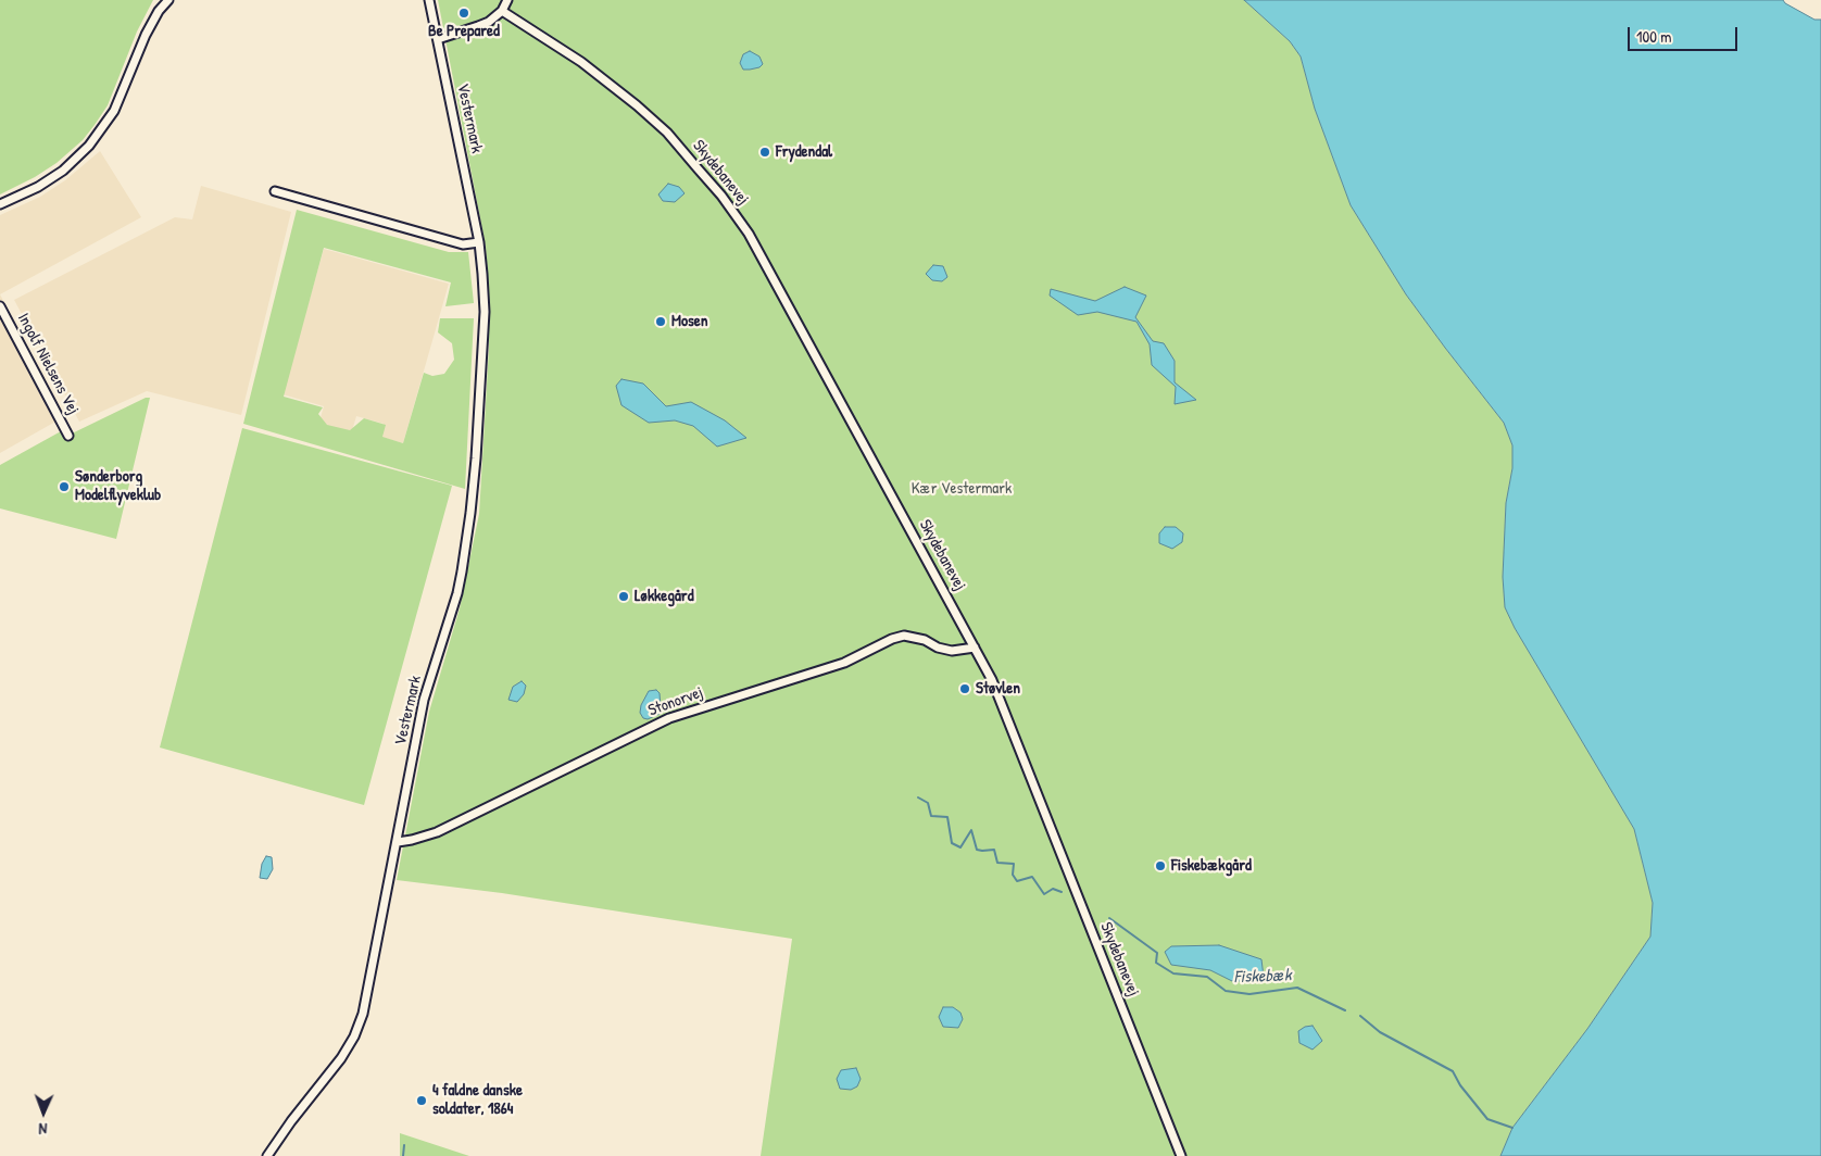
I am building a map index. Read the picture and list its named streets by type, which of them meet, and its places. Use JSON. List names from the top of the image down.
{
  "streets": {
    "street": [
      "Vestermark",
      "Skydebanevej",
      "Ingolf Nielsens Vej",
      "Stonorvej"
    ]
  },
  "crossings": [
    ["Vestermark", "Stonorvej"],
    ["Skydebanevej", "Stonorvej"]
  ],
  "water": ["Fiskebæk"],
  "parks": ["Kær Vestermark"],
  "places": [
    "Be Prepared",
    "Frydendal",
    "Mosen",
    "Sønderborg Modelflyveklub",
    "Løkkegård",
    "Støvlen",
    "Fiskebækgård",
    "4 faldne danske soldater, 1864"
  ],
  "scale_bar": "100 m",
  "north": "bottom"
}
